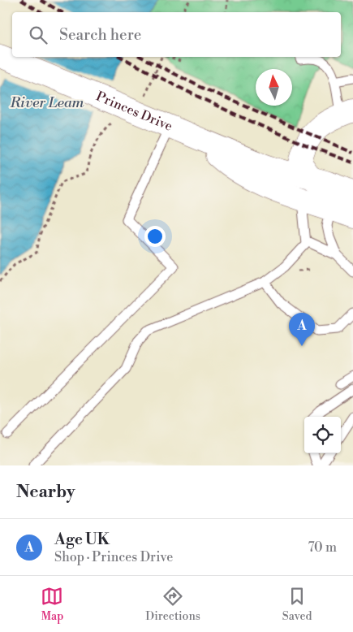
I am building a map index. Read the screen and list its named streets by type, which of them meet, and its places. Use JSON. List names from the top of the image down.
{
  "streets": {
    "main road": ["Princes Drive"]
  },
  "water": ["River Leam"],
  "north": "top",
  "page": {
    "search": "Search here",
    "pins": "A",
    "heading": "Nearby",
    "list": [
      {
        "mark": "A",
        "name": "Age UK",
        "note": "Shop · Princes Drive",
        "value": "70 m"
      }
    ],
    "nav": ["Map", "Directions", "Saved"]
  }
}
